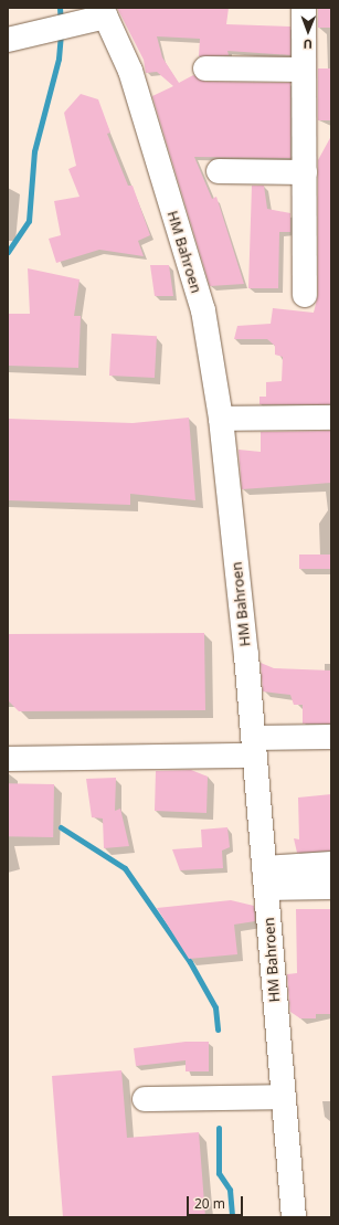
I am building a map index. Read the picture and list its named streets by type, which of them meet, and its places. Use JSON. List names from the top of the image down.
{
  "streets": {
    "street": ["HM Bahroen"]
  },
  "scale_bar": "20 m",
  "north": "bottom"
}
